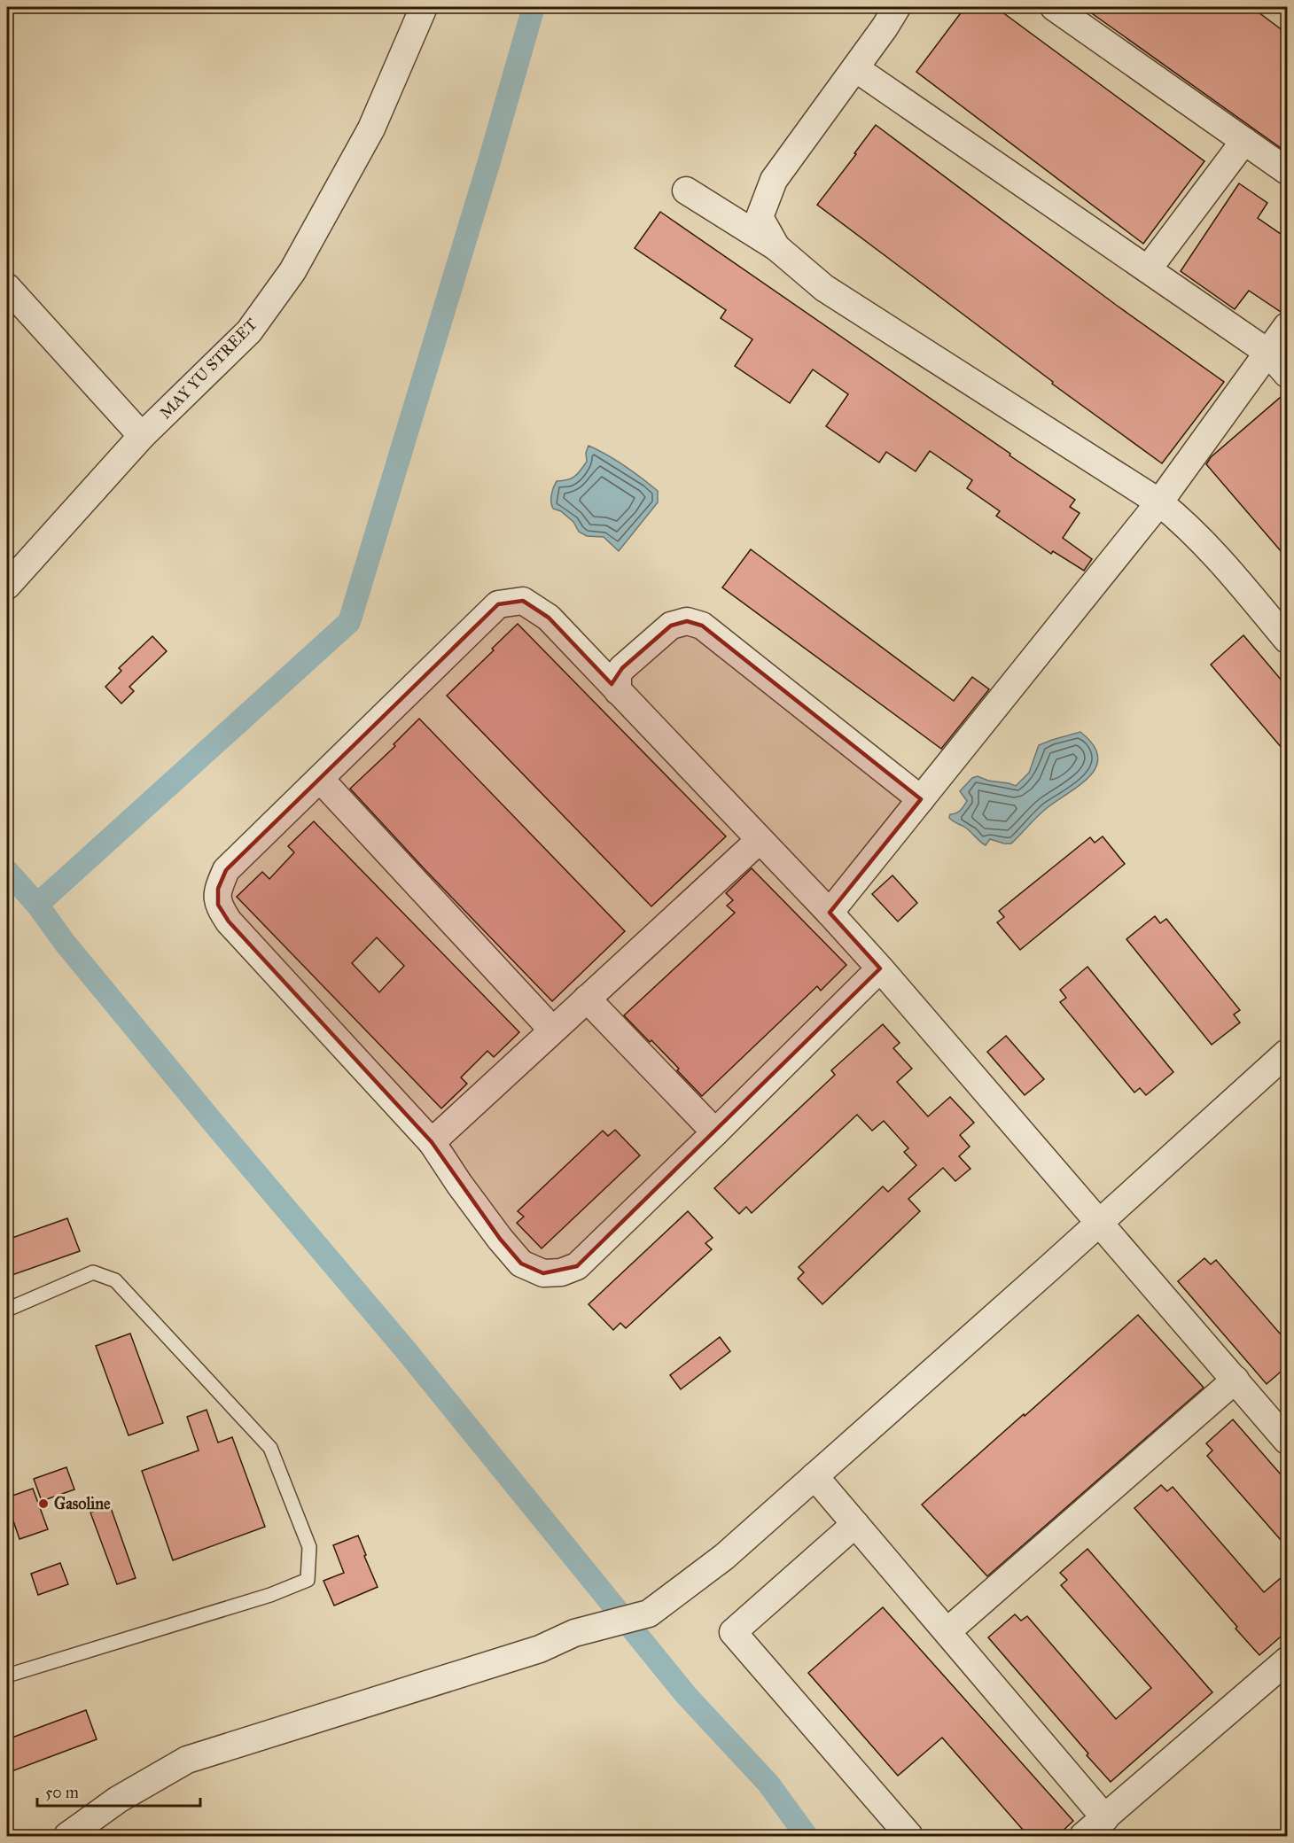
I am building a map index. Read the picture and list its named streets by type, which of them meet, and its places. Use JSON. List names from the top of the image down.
{
  "streets": {
    "street": ["MAY YU STREET"]
  },
  "places": ["Gasoline"],
  "scale_bar": "50 m"
}
